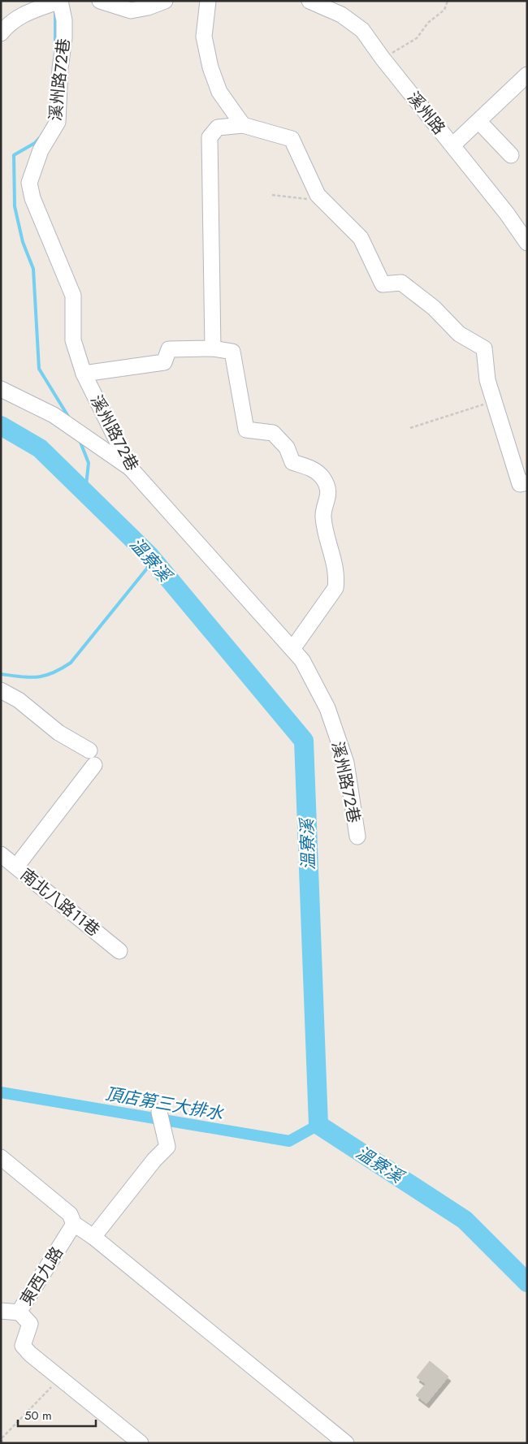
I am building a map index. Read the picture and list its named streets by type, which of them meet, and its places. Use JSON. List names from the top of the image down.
{
  "streets": {
    "street": [
      "溪州路72巷",
      "溪州路",
      "南北八路11巷",
      "東西九路"
    ]
  },
  "water": ["溫寮溪", "頂店第三大排水"],
  "scale_bar": "50 m"
}
